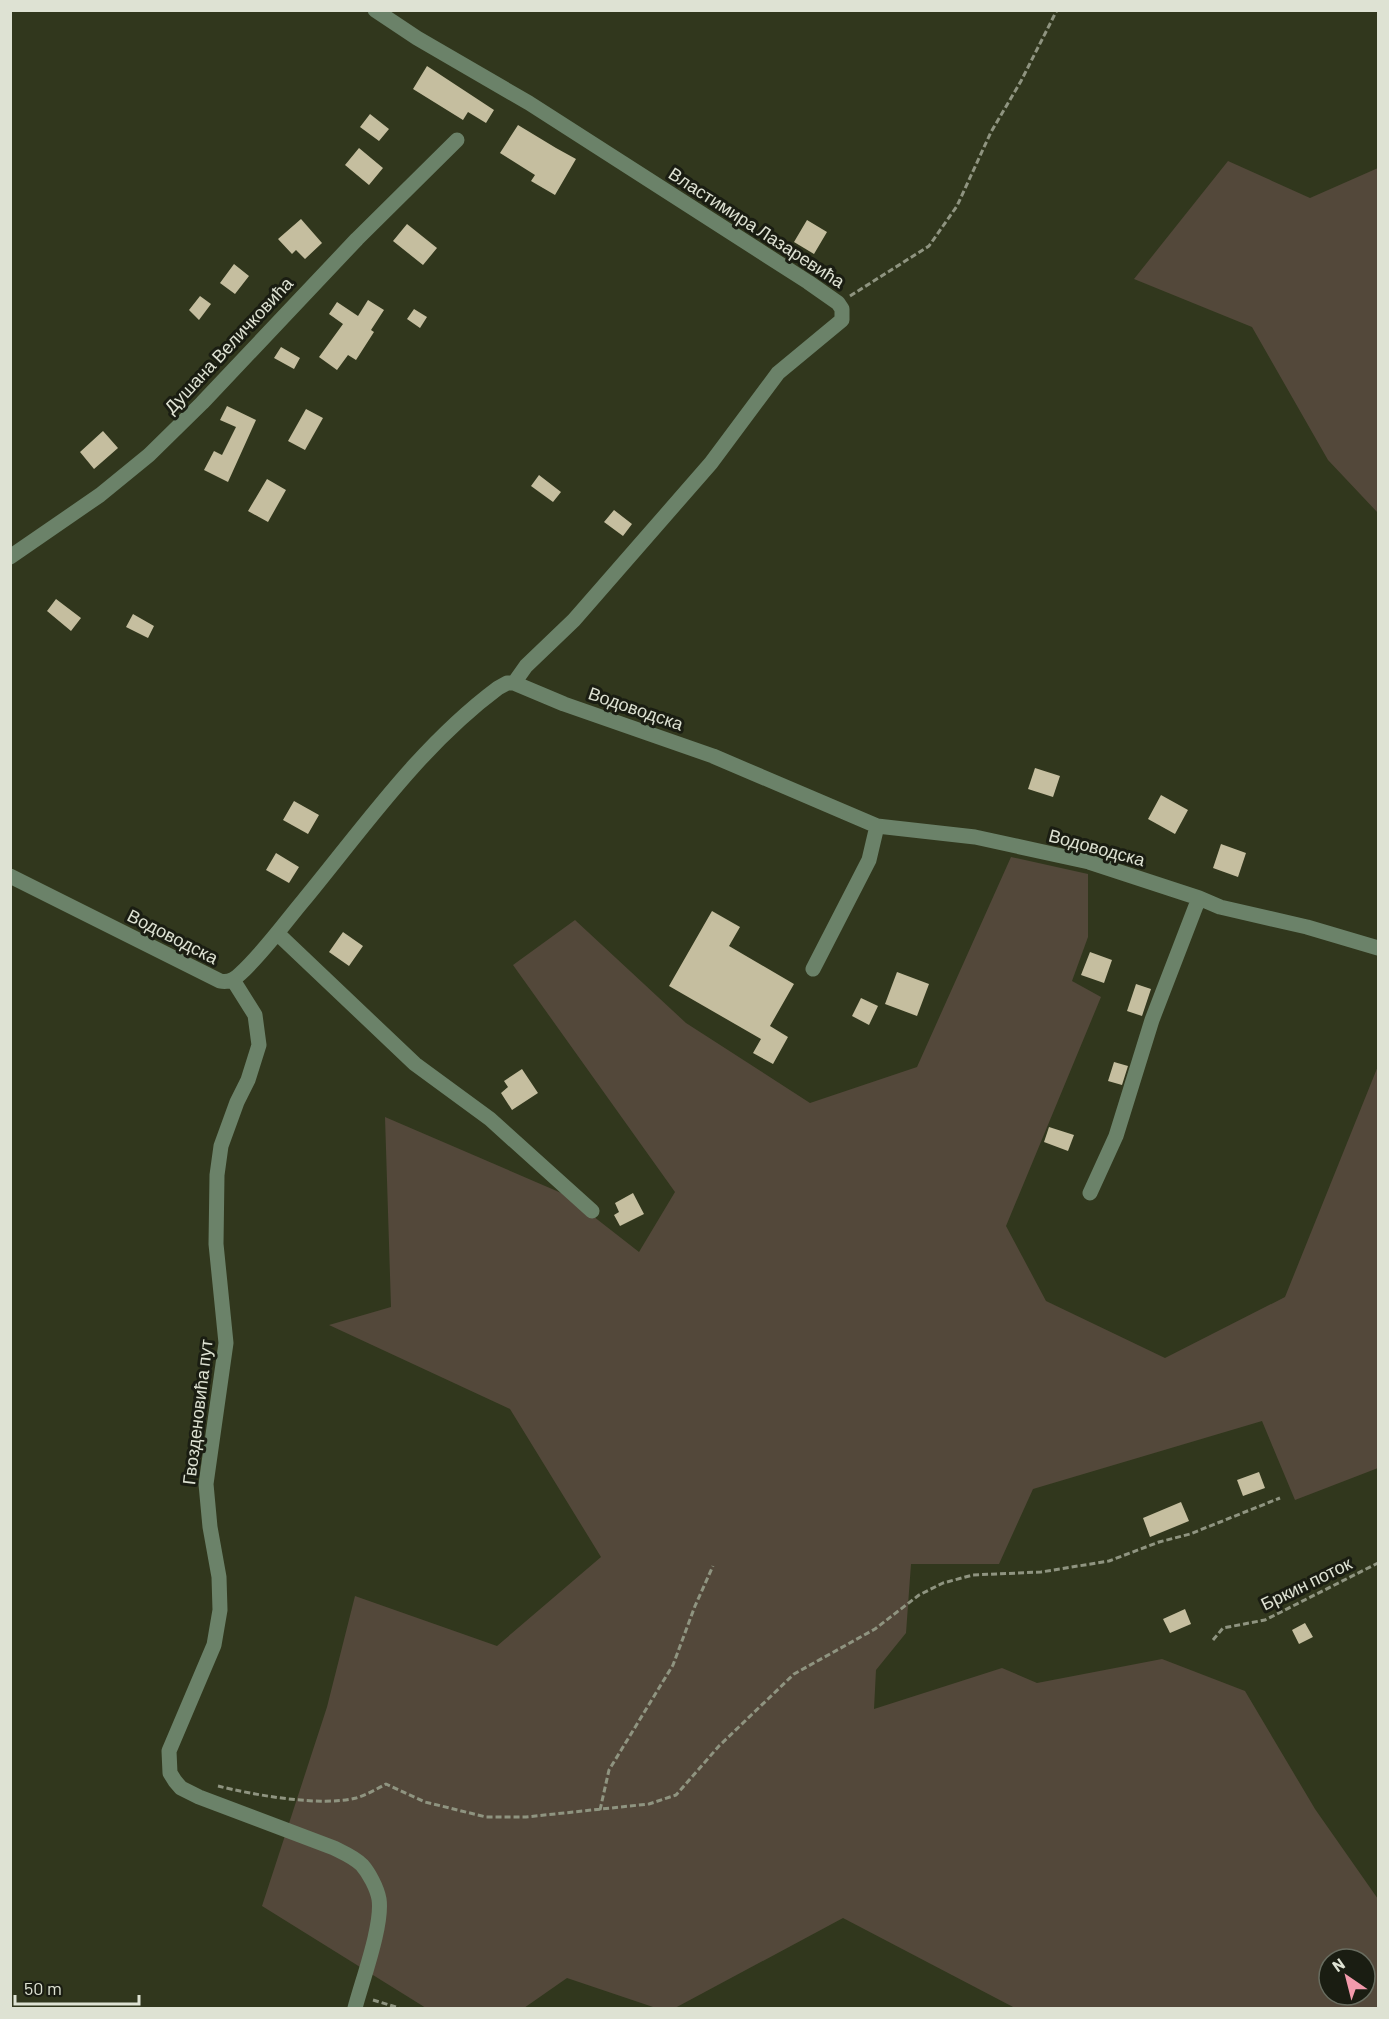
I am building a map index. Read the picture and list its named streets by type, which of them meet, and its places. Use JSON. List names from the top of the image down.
{
  "streets": {
    "street": [
      "Властимира Лазаревића",
      "Душана Величковића",
      "Водоводска",
      "Гвозденовића пут"
    ],
    "path": ["Бркин поток"]
  },
  "crossings": [
    ["Властимира Лазаревића", "Водоводска"],
    ["Водоводска", "Гвозденовића пут"]
  ],
  "scale_bar": "50 m",
  "north": "top left"
}
